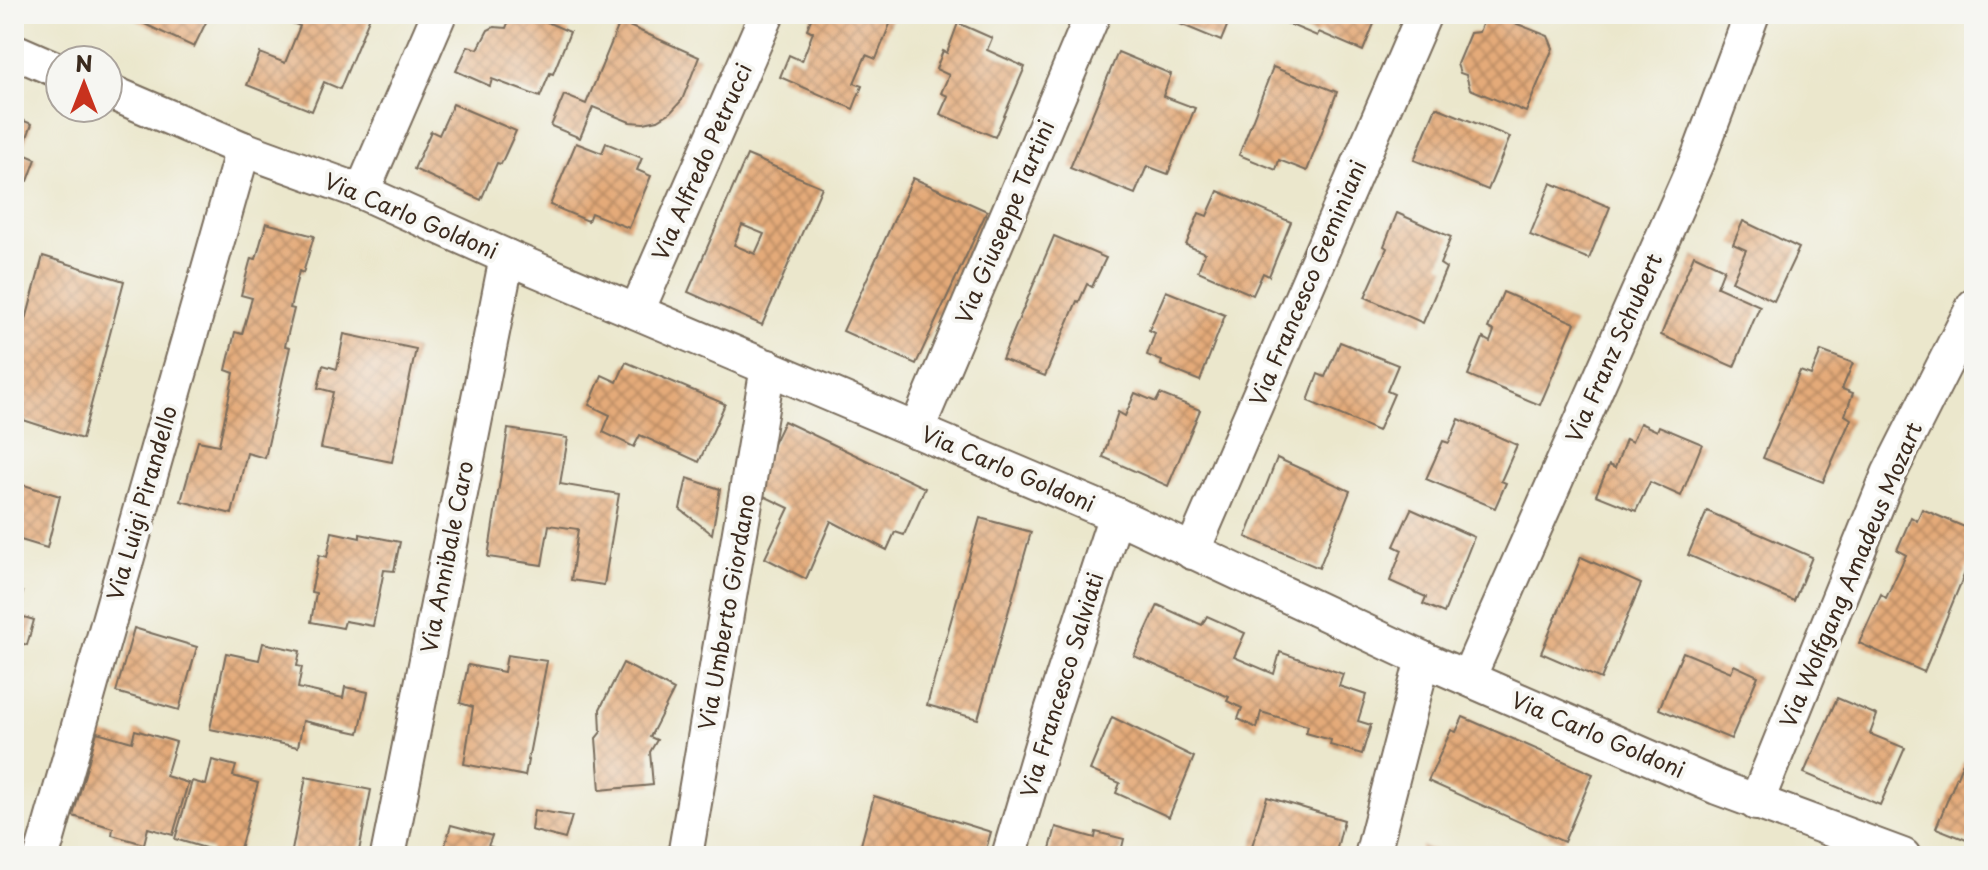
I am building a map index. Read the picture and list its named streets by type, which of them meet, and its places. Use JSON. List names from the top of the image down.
{
  "streets": {
    "street": [
      "Via Alfredo Petrucci",
      "Via Carlo Goldoni",
      "Via Giuseppe Tartini",
      "Via Francesco Geminiani",
      "Via Franz Schubert",
      "Via Luigi Pirandello",
      "Via Annibale Caro",
      "Via Wolfgang Amadeus Mozart",
      "Via Umberto Giordano",
      "Via Francesco Salviati"
    ]
  },
  "crossings": [
    ["Via Alfredo Petrucci", "Via Carlo Goldoni"],
    ["Via Carlo Goldoni", "Via Giuseppe Tartini"],
    ["Via Carlo Goldoni", "Via Francesco Geminiani"],
    ["Via Carlo Goldoni", "Via Franz Schubert"],
    ["Via Carlo Goldoni", "Via Luigi Pirandello"],
    ["Via Carlo Goldoni", "Via Annibale Caro"],
    ["Via Carlo Goldoni", "Via Wolfgang Amadeus Mozart"],
    ["Via Carlo Goldoni", "Via Umberto Giordano"],
    ["Via Carlo Goldoni", "Via Francesco Salviati"]
  ],
  "north": "top"
}
